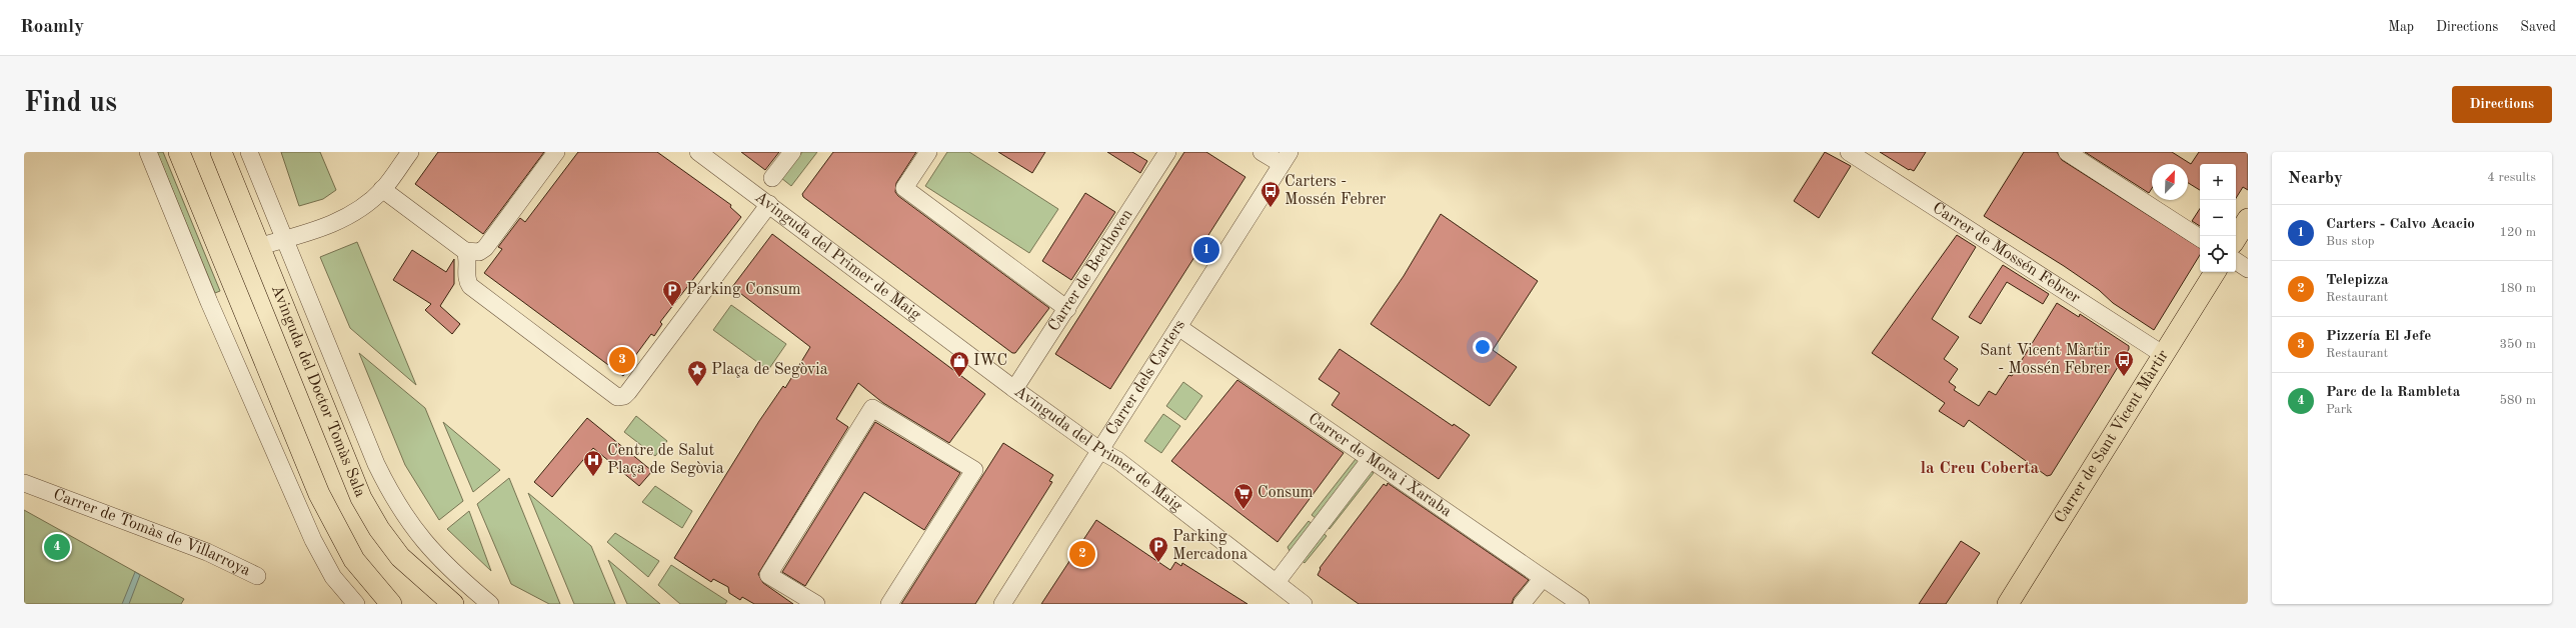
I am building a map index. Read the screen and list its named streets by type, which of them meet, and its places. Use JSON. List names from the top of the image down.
{
  "streets": {
    "main road": ["Avinguda del Doctor Tomàs Sala", "Carrer de Sant Vicent Màrtir"],
    "street": [
      "Carrer de Mossén Febrer",
      "Avinguda del Primer de Maig",
      "Carrer de Beethoven",
      "Carrer dels Carters",
      "Carrer de Mora i Xaraba",
      "Carrer de Tomàs de Villarroya"
    ]
  },
  "crossings": [
    ["Carrer de Mossén Febrer", "Carrer de Sant Vicent Màrtir"],
    ["Avinguda del Primer de Maig", "Carrer de Beethoven"],
    ["Avinguda del Primer de Maig", "Carrer dels Carters"],
    ["Carrer dels Carters", "Carrer de Mora i Xaraba"]
  ],
  "districts": ["la Creu Coberta"],
  "places": {
    "bus stop": ["Carters - Mossén Febrer", "Sant Vicent Màrtir - Mossén Febrer"],
    "parking": ["Parking Consum", "Parking Mercadona"],
    "shop": ["IWC"],
    "place": ["Plaça de Segòvia"],
    "hospital": ["Centre de Salut Plaça de Segòvia"],
    "supermarket": ["Consum"]
  },
  "north": "top right",
  "page": {
    "header": "Roamly",
    "nav": ["Map", "Directions", "Saved"],
    "buttons": "Directions",
    "title": "Find us",
    "heading": ["Nearby", "4 results"],
    "map_buttons": ["+", "−"],
    "list": [
      {
        "mark": "1",
        "name": "Carters - Calvo Acacio",
        "note": "Bus stop",
        "value": "120 m"
      },
      {
        "mark": "2",
        "name": "Telepizza",
        "note": "Restaurant",
        "value": "180 m"
      },
      {
        "mark": "3",
        "name": "Pizzería El Jefe",
        "note": "Restaurant",
        "value": "350 m"
      },
      {
        "mark": "4",
        "name": "Parc de la Rambleta",
        "note": "Park",
        "value": "580 m"
      }
    ],
    "pins": [
      "1",
      "3",
      "4",
      "2"
    ]
  }
}
